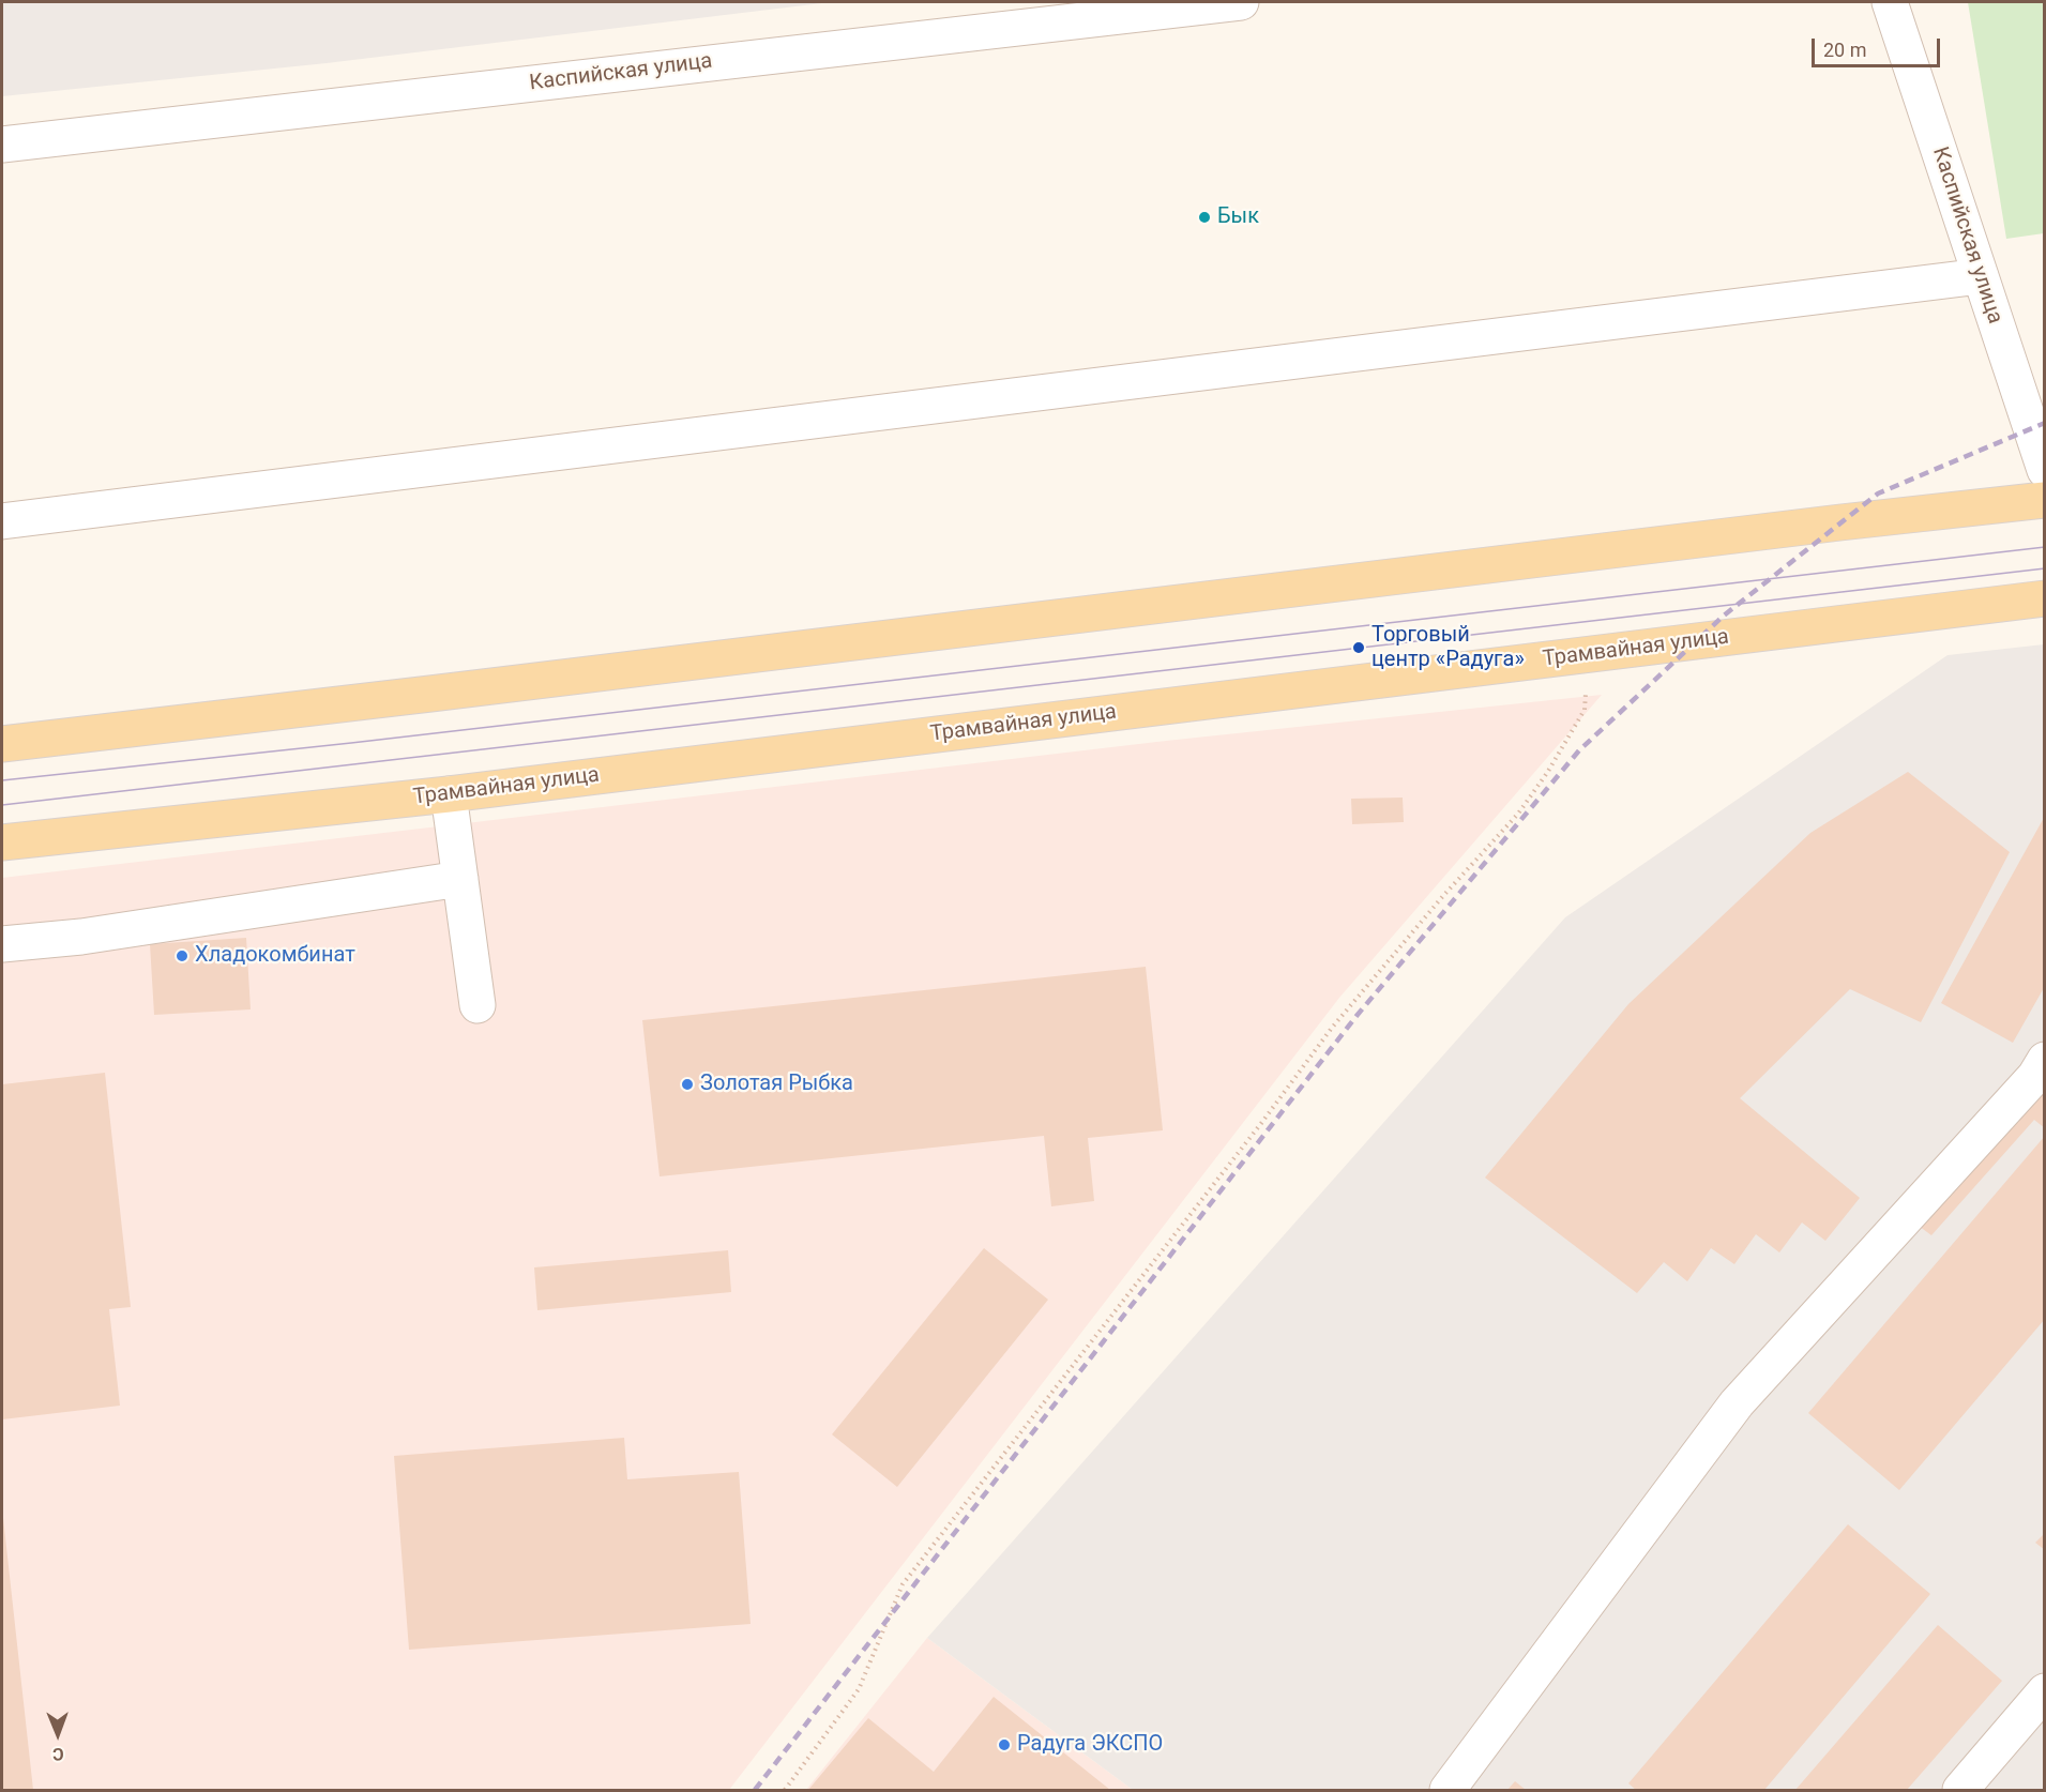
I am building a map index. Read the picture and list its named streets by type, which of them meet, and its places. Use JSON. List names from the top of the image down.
{
  "streets": {
    "main road": ["Трамвайная улица"],
    "street": ["Каспийская улица"]
  },
  "places": [
    "Бык",
    "Торговый центр «Радуга»",
    "Хладокомбинат",
    "Золотая Рыбка",
    "Радуга ЭКСПО"
  ],
  "scale_bar": "20 m",
  "north": "bottom"
}
